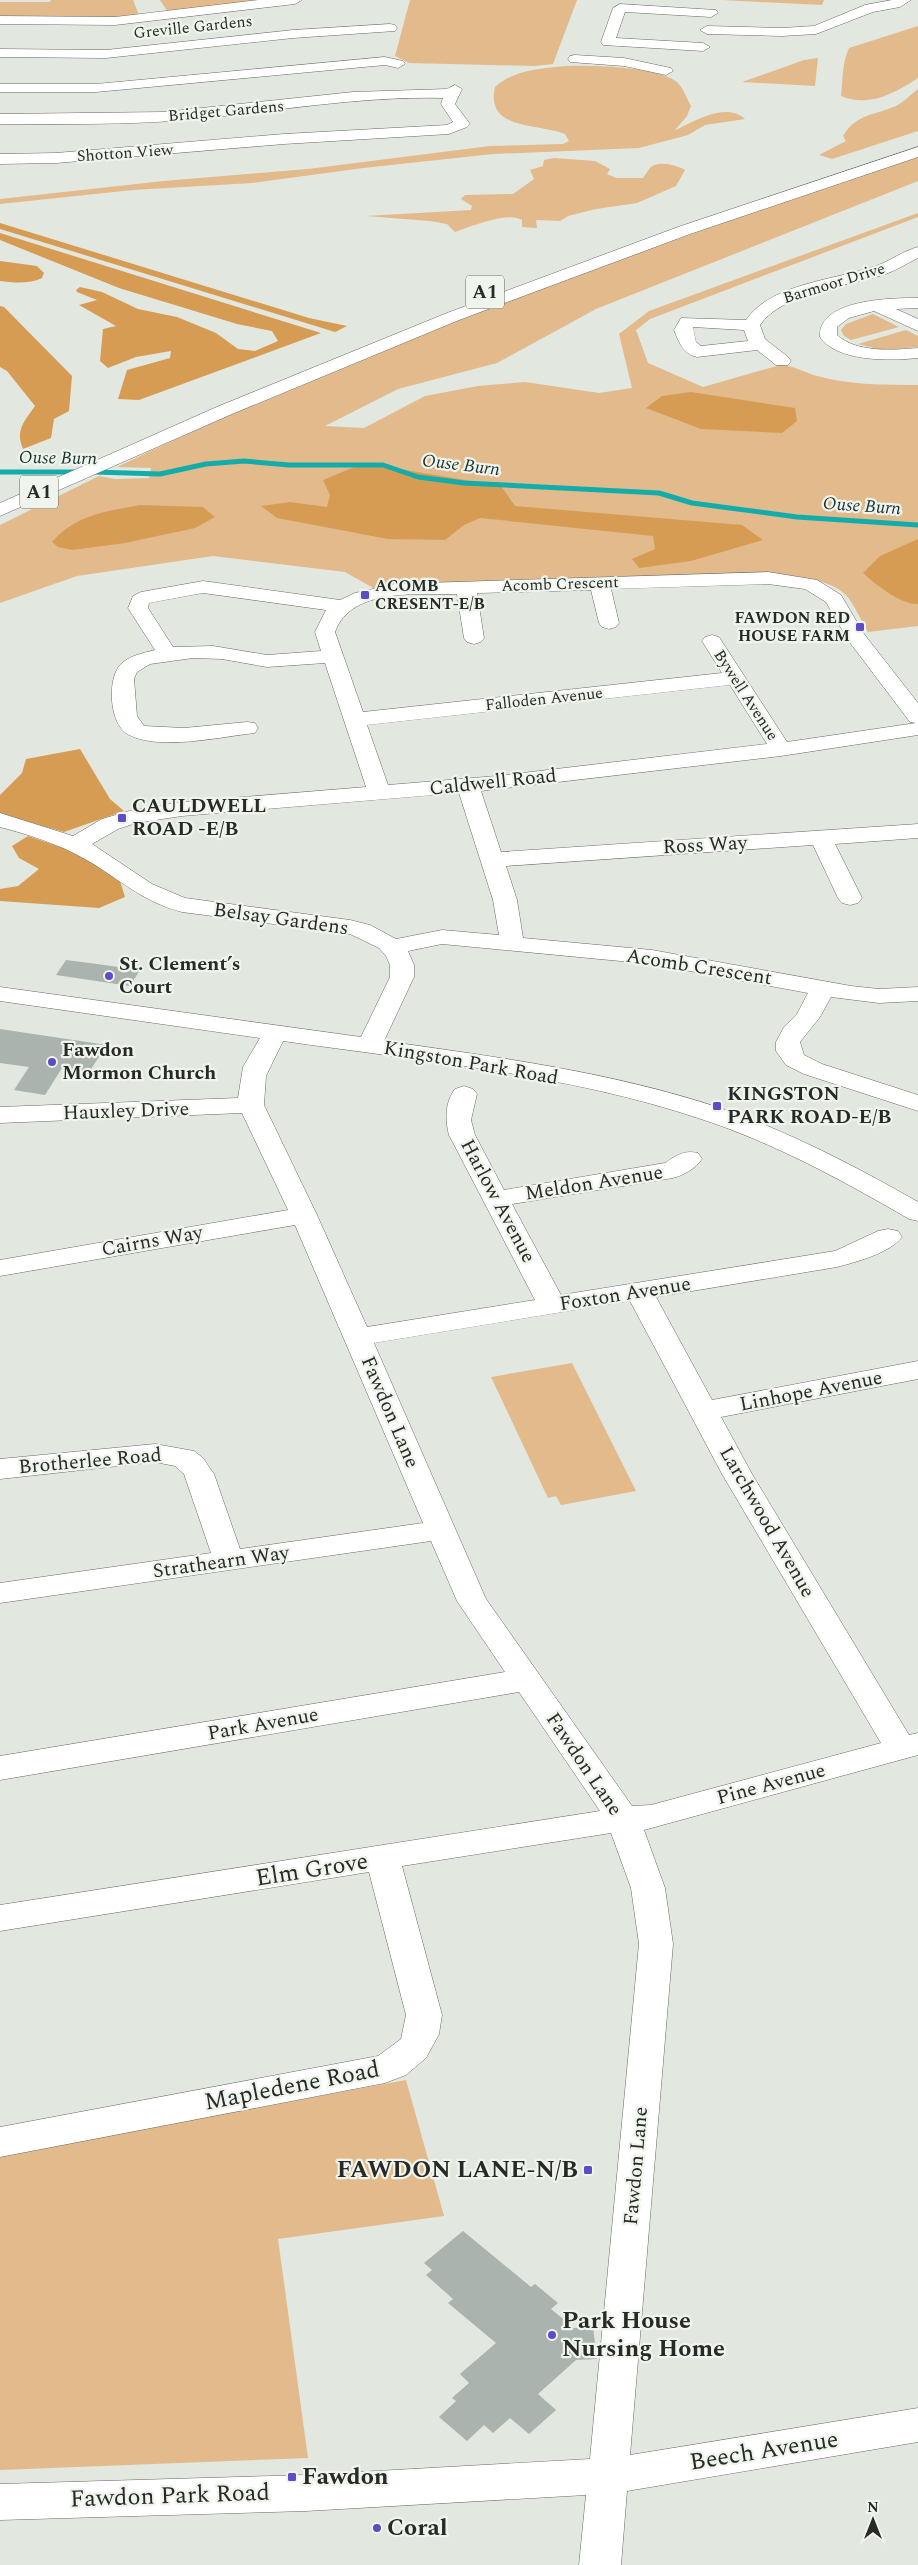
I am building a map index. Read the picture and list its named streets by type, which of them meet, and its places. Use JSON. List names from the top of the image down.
{
  "streets": {
    "main road": [
      "Greville Gardens",
      "Bridget Gardens",
      "Shotton View",
      "Barmoor Drive",
      "A1",
      "Acomb Crescent",
      "Bywell Avenue",
      "Falloden Avenue",
      "Caldwell Road",
      "Ross Way",
      "Belsay Gardens",
      "Kingston Park Road",
      "Hauxley Drive",
      "Meldon Avenue",
      "Harlow Avenue",
      "Cairns Way",
      "Foxton Avenue",
      "Linhope Avenue",
      "Fawdon Lane",
      "Brotherlee Road",
      "Larchwood Avenue",
      "Strathearn Way",
      "Park Avenue",
      "Pine Avenue",
      "Elm Grove",
      "Mapledene Road",
      "Beech Avenue",
      "Fawdon Park Road"
    ]
  },
  "crossings": [
    ["Bridget Gardens", "Shotton View"],
    ["Acomb Crescent", "Belsay Gardens"],
    ["Bywell Avenue", "Falloden Avenue"],
    ["Bywell Avenue", "Caldwell Road"],
    ["Caldwell Road", "Belsay Gardens"],
    ["Kingston Park Road", "Fawdon Lane"],
    ["Hauxley Drive", "Fawdon Lane"],
    ["Meldon Avenue", "Harlow Avenue"],
    ["Harlow Avenue", "Foxton Avenue"],
    ["Cairns Way", "Fawdon Lane"],
    ["Foxton Avenue", "Fawdon Lane"],
    ["Foxton Avenue", "Larchwood Avenue"],
    ["Linhope Avenue", "Larchwood Avenue"],
    ["Fawdon Lane", "Strathearn Way"],
    ["Fawdon Lane", "Park Avenue"],
    ["Fawdon Lane", "Pine Avenue"],
    ["Fawdon Lane", "Elm Grove"],
    ["Fawdon Lane", "Beech Avenue"],
    ["Fawdon Lane", "Fawdon Park Road"],
    ["Brotherlee Road", "Strathearn Way"],
    ["Larchwood Avenue", "Pine Avenue"],
    ["Pine Avenue", "Elm Grove"],
    ["Elm Grove", "Mapledene Road"],
    ["Beech Avenue", "Fawdon Park Road"]
  ],
  "water": ["Ouse Burn"],
  "places": {
    "transit": [
      "ACOMB CRESENT-E/B",
      "FAWDON RED HOUSE FARM",
      "CAULDWELL ROAD -E/B",
      "KINGSTON PARK ROAD-E/B",
      "FAWDON LANE-N/B",
      "Fawdon"
    ],
    "other": [
      "St. Clement’s Court",
      "Fawdon Mormon Church",
      "Park House Nursing Home",
      "Coral"
    ]
  },
  "north": "top"
}
